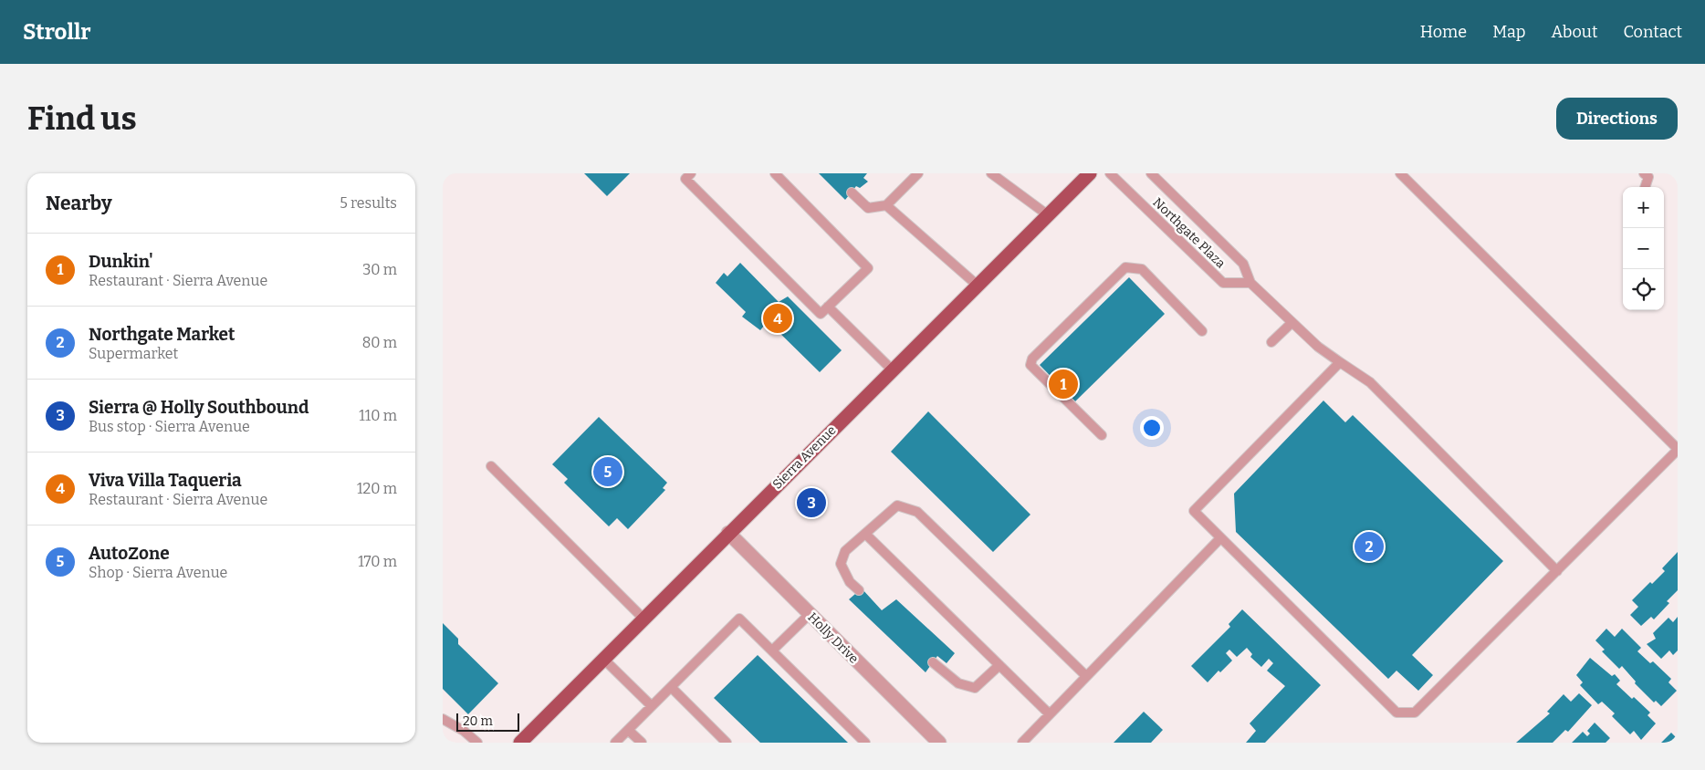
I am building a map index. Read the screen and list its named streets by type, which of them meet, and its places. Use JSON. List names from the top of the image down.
{
  "streets": {
    "main road": ["Sierra Avenue"],
    "street": ["Holly Drive"],
    "lane": ["Northgate Plaza"]
  },
  "crossings": [
    ["Sierra Avenue", "Holly Drive"]
  ],
  "scale_bar": "20 m",
  "page": {
    "header": "Strollr",
    "nav": [
      "Home",
      "Map",
      "About",
      "Contact"
    ],
    "buttons": "Directions",
    "title": "Find us",
    "heading": ["Nearby", "5 results"],
    "map_buttons": ["+", "−"],
    "list": [
      {
        "mark": "1",
        "name": "Dunkin'",
        "note": "Restaurant · Sierra Avenue",
        "value": "30 m"
      },
      {
        "mark": "2",
        "name": "Northgate Market",
        "note": "Supermarket",
        "value": "80 m"
      },
      {
        "mark": "3",
        "name": "Sierra @ Holly Southbound",
        "note": "Bus stop · Sierra Avenue",
        "value": "110 m"
      },
      {
        "mark": "4",
        "name": "Viva Villa Taqueria",
        "note": "Restaurant · Sierra Avenue",
        "value": "120 m"
      },
      {
        "mark": "5",
        "name": "AutoZone",
        "note": "Shop · Sierra Avenue",
        "value": "170 m"
      }
    ],
    "pins": [
      "4",
      "1",
      "5",
      "3",
      "2"
    ],
    "scale": "20 m"
  }
}
